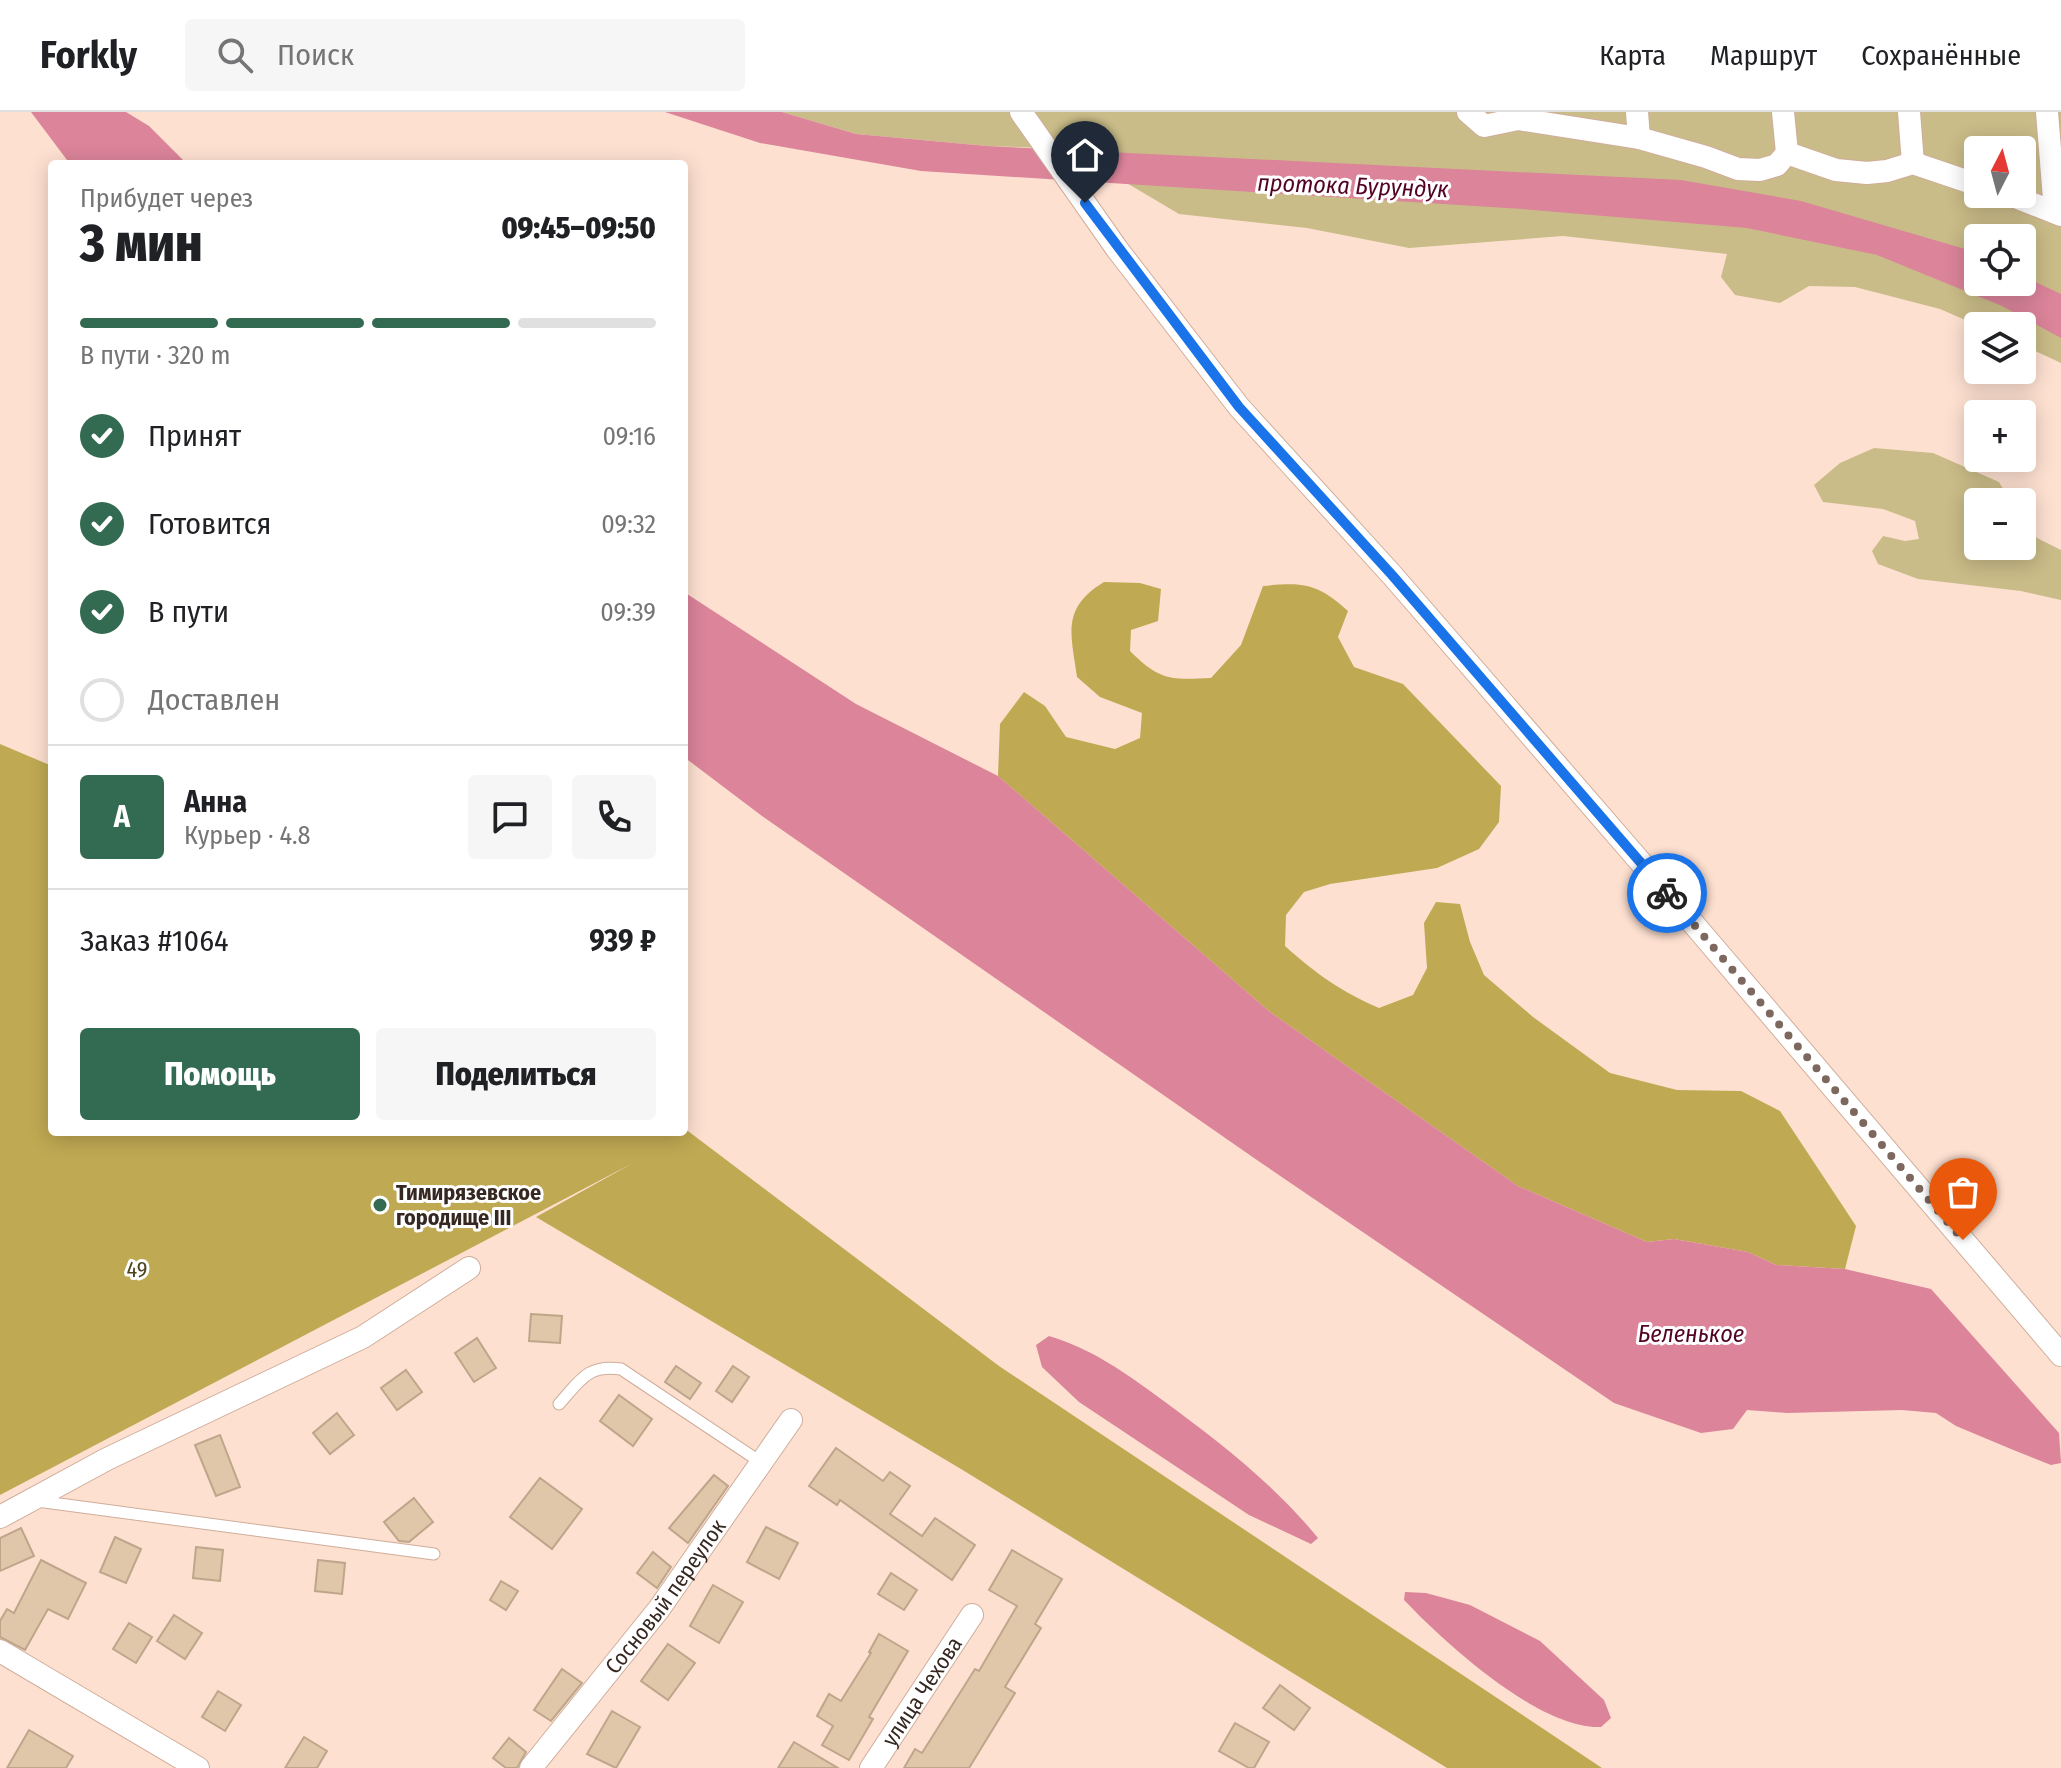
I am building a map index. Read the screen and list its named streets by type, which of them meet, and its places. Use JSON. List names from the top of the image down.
{
  "streets": {
    "street": ["Сосновый переулок", "улица Чехова"]
  },
  "water": ["протока Бурундук", "Беленькое"],
  "parks": ["49"],
  "places": ["Тимирязевское городище III"],
  "north": "top",
  "page": {
    "header": "Forkly",
    "search": "Поиск",
    "nav": ["Карта", "Маршрут", "Сохранённые"],
    "map_buttons": ["+", "−"],
    "heading": ["3 мин", "Прибудет через", "09:45–09:50"],
    "panel": [
      "Анна",
      "Курьер · 4.8",
      "Заказ #1064",
      "939 ₽"
    ],
    "bar": "В пути · 320 m",
    "list": [
      ["Принят", "09:16"],
      ["Готовится", "09:32"],
      ["В пути", "09:39"],
      "Доставлен"
    ],
    "round": "А",
    "buttons": ["Помощь", "Поделиться"]
  }
}
